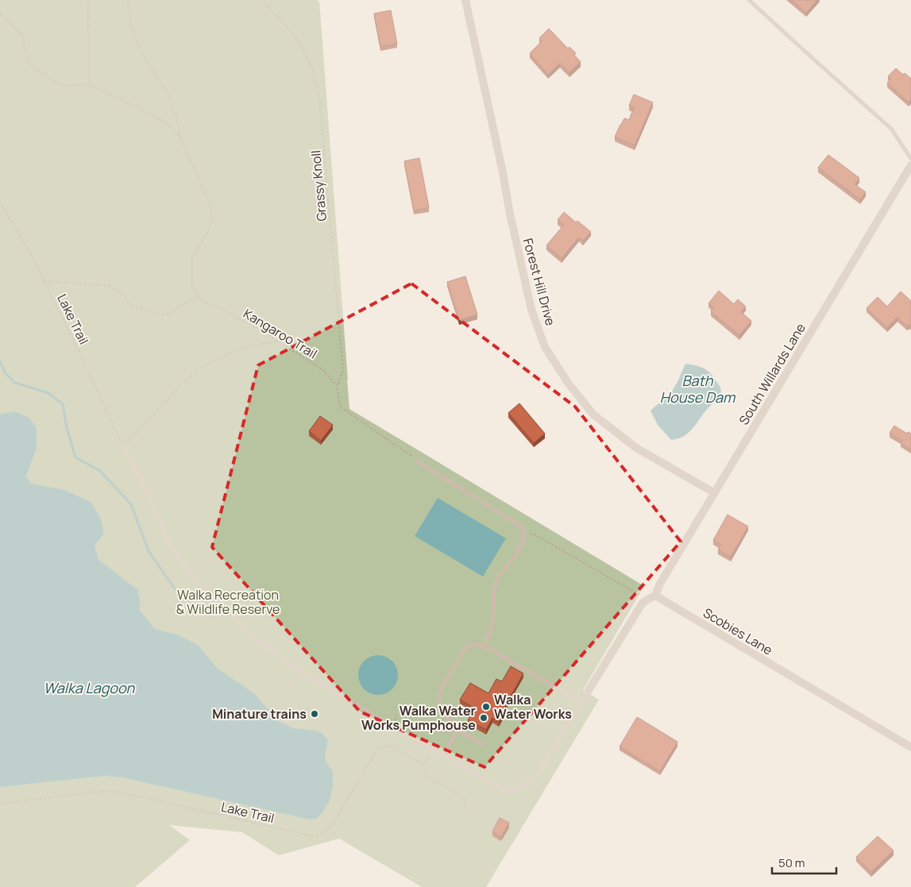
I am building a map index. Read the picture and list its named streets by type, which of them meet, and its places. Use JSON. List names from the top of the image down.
{
  "streets": {
    "street": ["Forest Hill Drive", "South Willards Lane", "Scobies Lane"],
    "path": ["Grassy Knoll", "Lake Trail", "Kangaroo Trail"]
  },
  "crossings": [
    ["Grassy Knoll", "Kangaroo Trail"],
    ["Forest Hill Drive", "South Willards Lane"],
    ["South Willards Lane", "Scobies Lane"]
  ],
  "water": ["Bath House Dam", "Walka Lagoon"],
  "parks": ["Walka Recreation & Wildlife Reserve"],
  "places": ["Walka Water Works", "Minature trains", "Walka Water Works Pumphouse"],
  "scale_bar": "50 m"
}
